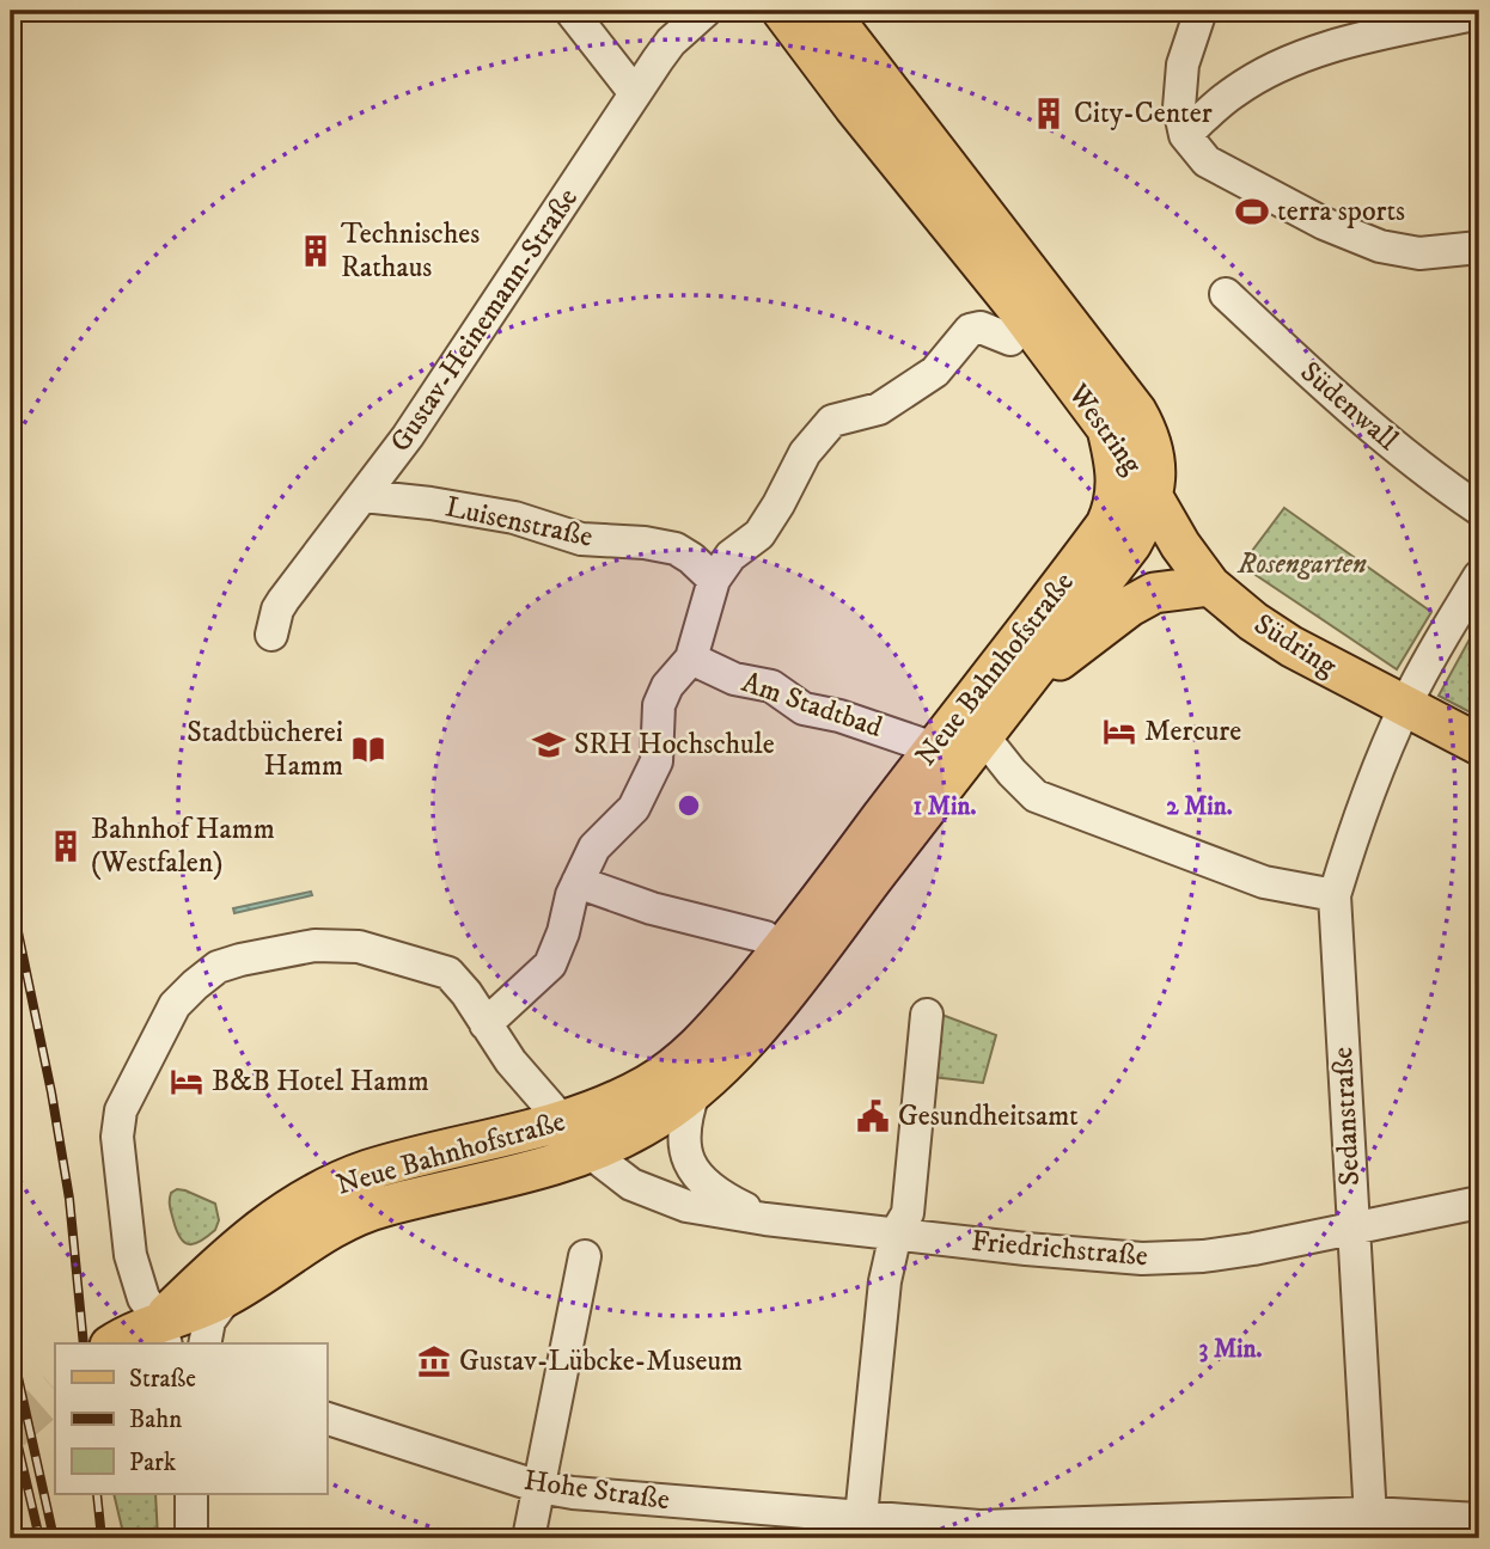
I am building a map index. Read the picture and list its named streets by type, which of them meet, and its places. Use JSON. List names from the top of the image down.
{
  "streets": {
    "main road": ["Westring", "Südring", "Neue Bahnhofstraße"],
    "street": [
      "Gustav-Heinemann-Straße",
      "Südenwall",
      "Luisenstraße",
      "Am Stadtbad",
      "Sedanstraße",
      "Friedrichstraße",
      "Hohe Straße"
    ]
  },
  "crossings": [
    ["Gustav-Heinemann-Straße", "Luisenstraße"],
    ["Westring", "Südring"],
    ["Westring", "Neue Bahnhofstraße"],
    ["Südring", "Neue Bahnhofstraße"],
    ["Südring", "Sedanstraße"],
    ["Neue Bahnhofstraße", "Am Stadtbad"],
    ["Neue Bahnhofstraße", "Friedrichstraße"],
    ["Sedanstraße", "Friedrichstraße"],
    ["Sedanstraße", "Hohe Straße"]
  ],
  "parks": ["Rosengarten"],
  "places": {
    "building": ["City-Center", "Technisches Rathaus", "Bahnhof Hamm (Westfalen)"],
    "sports": ["terra sports"],
    "hotel": ["Mercure", "B&B Hotel Hamm"],
    "school or university": ["SRH Hochschule"],
    "library": ["Stadtbücherei Hamm"],
    "public building": ["Gesundheitsamt"],
    "museum": ["Gustav-Lübcke-Museum"]
  },
  "legend": ["Straße", "Bahn", "Park"],
  "rings": ["1 Min.", "2 Min.", "3 Min."]
}
